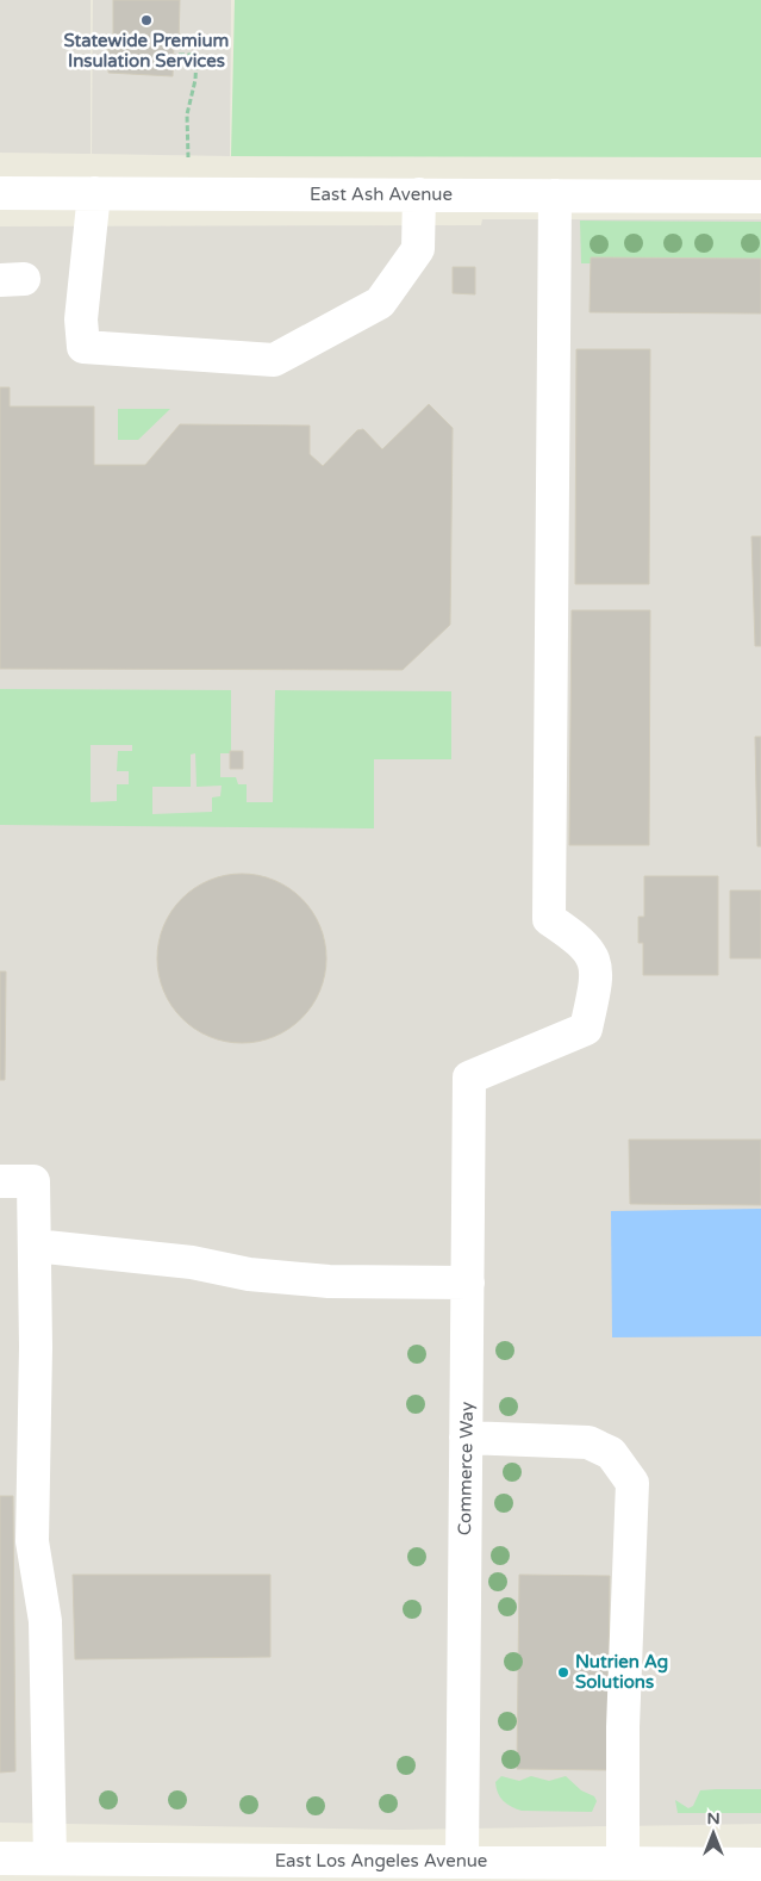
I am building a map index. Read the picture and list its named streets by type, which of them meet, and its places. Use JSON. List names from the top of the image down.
{
  "streets": {
    "street": ["East Ash Avenue", "Commerce Way", "East Los Angeles Avenue"]
  },
  "crossings": [
    ["East Ash Avenue", "Commerce Way"],
    ["Commerce Way", "East Los Angeles Avenue"]
  ],
  "places": ["Statewide Premium Insulation Services", "Nutrien Ag Solutions"],
  "north": "top"
}
